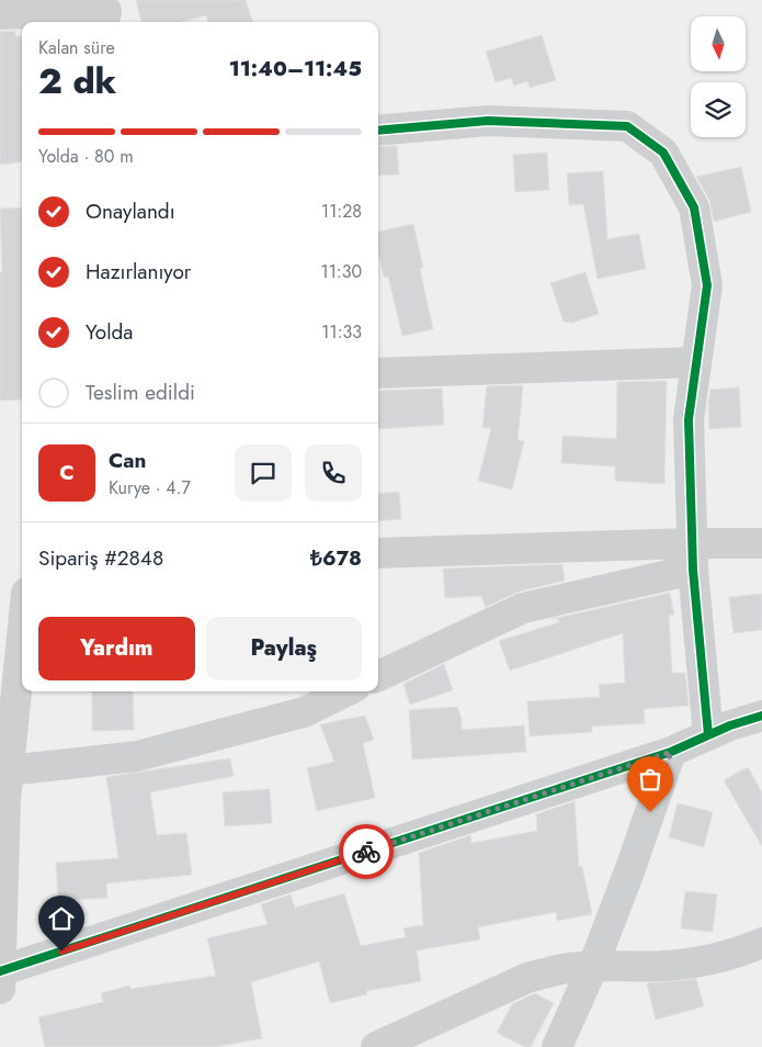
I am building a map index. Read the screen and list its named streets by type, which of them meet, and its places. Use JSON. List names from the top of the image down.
{
  "north": "bottom",
  "page": {
    "heading": ["2 dk", "Kalan süre", "11:40–11:45"],
    "panel": [
      "Can",
      "Kurye · 4.7",
      "Sipariş #2848",
      "₺678"
    ],
    "bar": "Yolda · 80 m",
    "list": [
      ["Onaylandı", "11:28"],
      ["Hazırlanıyor", "11:30"],
      ["Yolda", "11:33"],
      "Teslim edildi"
    ],
    "round": "C",
    "buttons": ["Yardım", "Paylaş"]
  }
}
